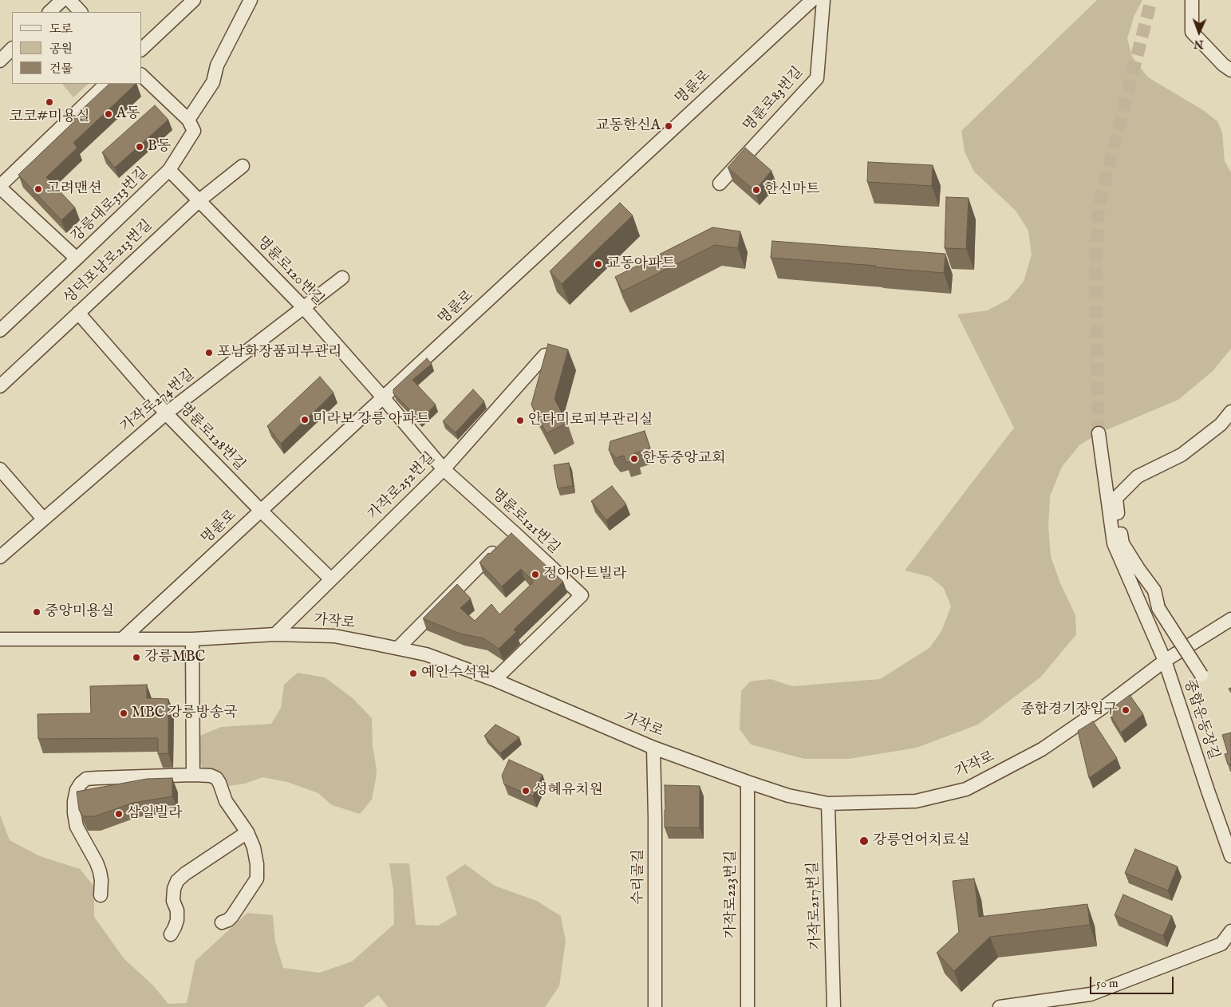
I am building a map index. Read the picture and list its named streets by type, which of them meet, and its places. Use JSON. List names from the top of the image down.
{
  "streets": {
    "street": [
      "명륜로",
      "명륜로83번길",
      "강릉대로313번길",
      "성덕포남로213번길",
      "명륜로120번길",
      "가작로274번길",
      "명륜로128번길",
      "가작로252번길",
      "명륜로121번길",
      "가작로",
      "종합운동장길",
      "수리골길",
      "가작로223번길",
      "가작로217번길"
    ]
  },
  "crossings": [
    ["명륜로", "명륜로120번길"],
    ["명륜로", "명륜로128번길"],
    ["명륜로", "명륜로121번길"],
    ["명륜로", "가작로"],
    ["강릉대로313번길", "명륜로120번길"],
    ["성덕포남로213번길", "명륜로120번길"],
    ["성덕포남로213번길", "명륜로128번길"],
    ["명륜로120번길", "가작로274번길"],
    ["명륜로120번길", "명륜로121번길"],
    ["가작로274번길", "명륜로128번길"],
    ["명륜로128번길", "가작로252번길"],
    ["가작로252번길", "명륜로121번길"],
    ["가작로252번길", "가작로"],
    ["명륜로121번길", "가작로"],
    ["가작로", "종합운동장길"],
    ["가작로", "수리골길"],
    ["가작로", "가작로223번길"],
    ["가작로", "가작로217번길"]
  ],
  "places": [
    "코코#미용실",
    "A동",
    "교동한신A",
    "B동",
    "고려맨션",
    "한신마트",
    "교동아파트",
    "포남화장품피부관리",
    "미라보 강릉 아파트",
    "안다미로피부관리실",
    "한동중앙교회",
    "정아아트빌라",
    "중앙미용실",
    "강릉MBC",
    "예인수석원",
    "종합경기장입구",
    "MBC 강릉방송국",
    "성혜유치원",
    "삼일빌라",
    "강릉언어치료실"
  ],
  "legend": ["도로", "공원", "건물"],
  "scale_bar": "50 m",
  "north": "bottom"
}
